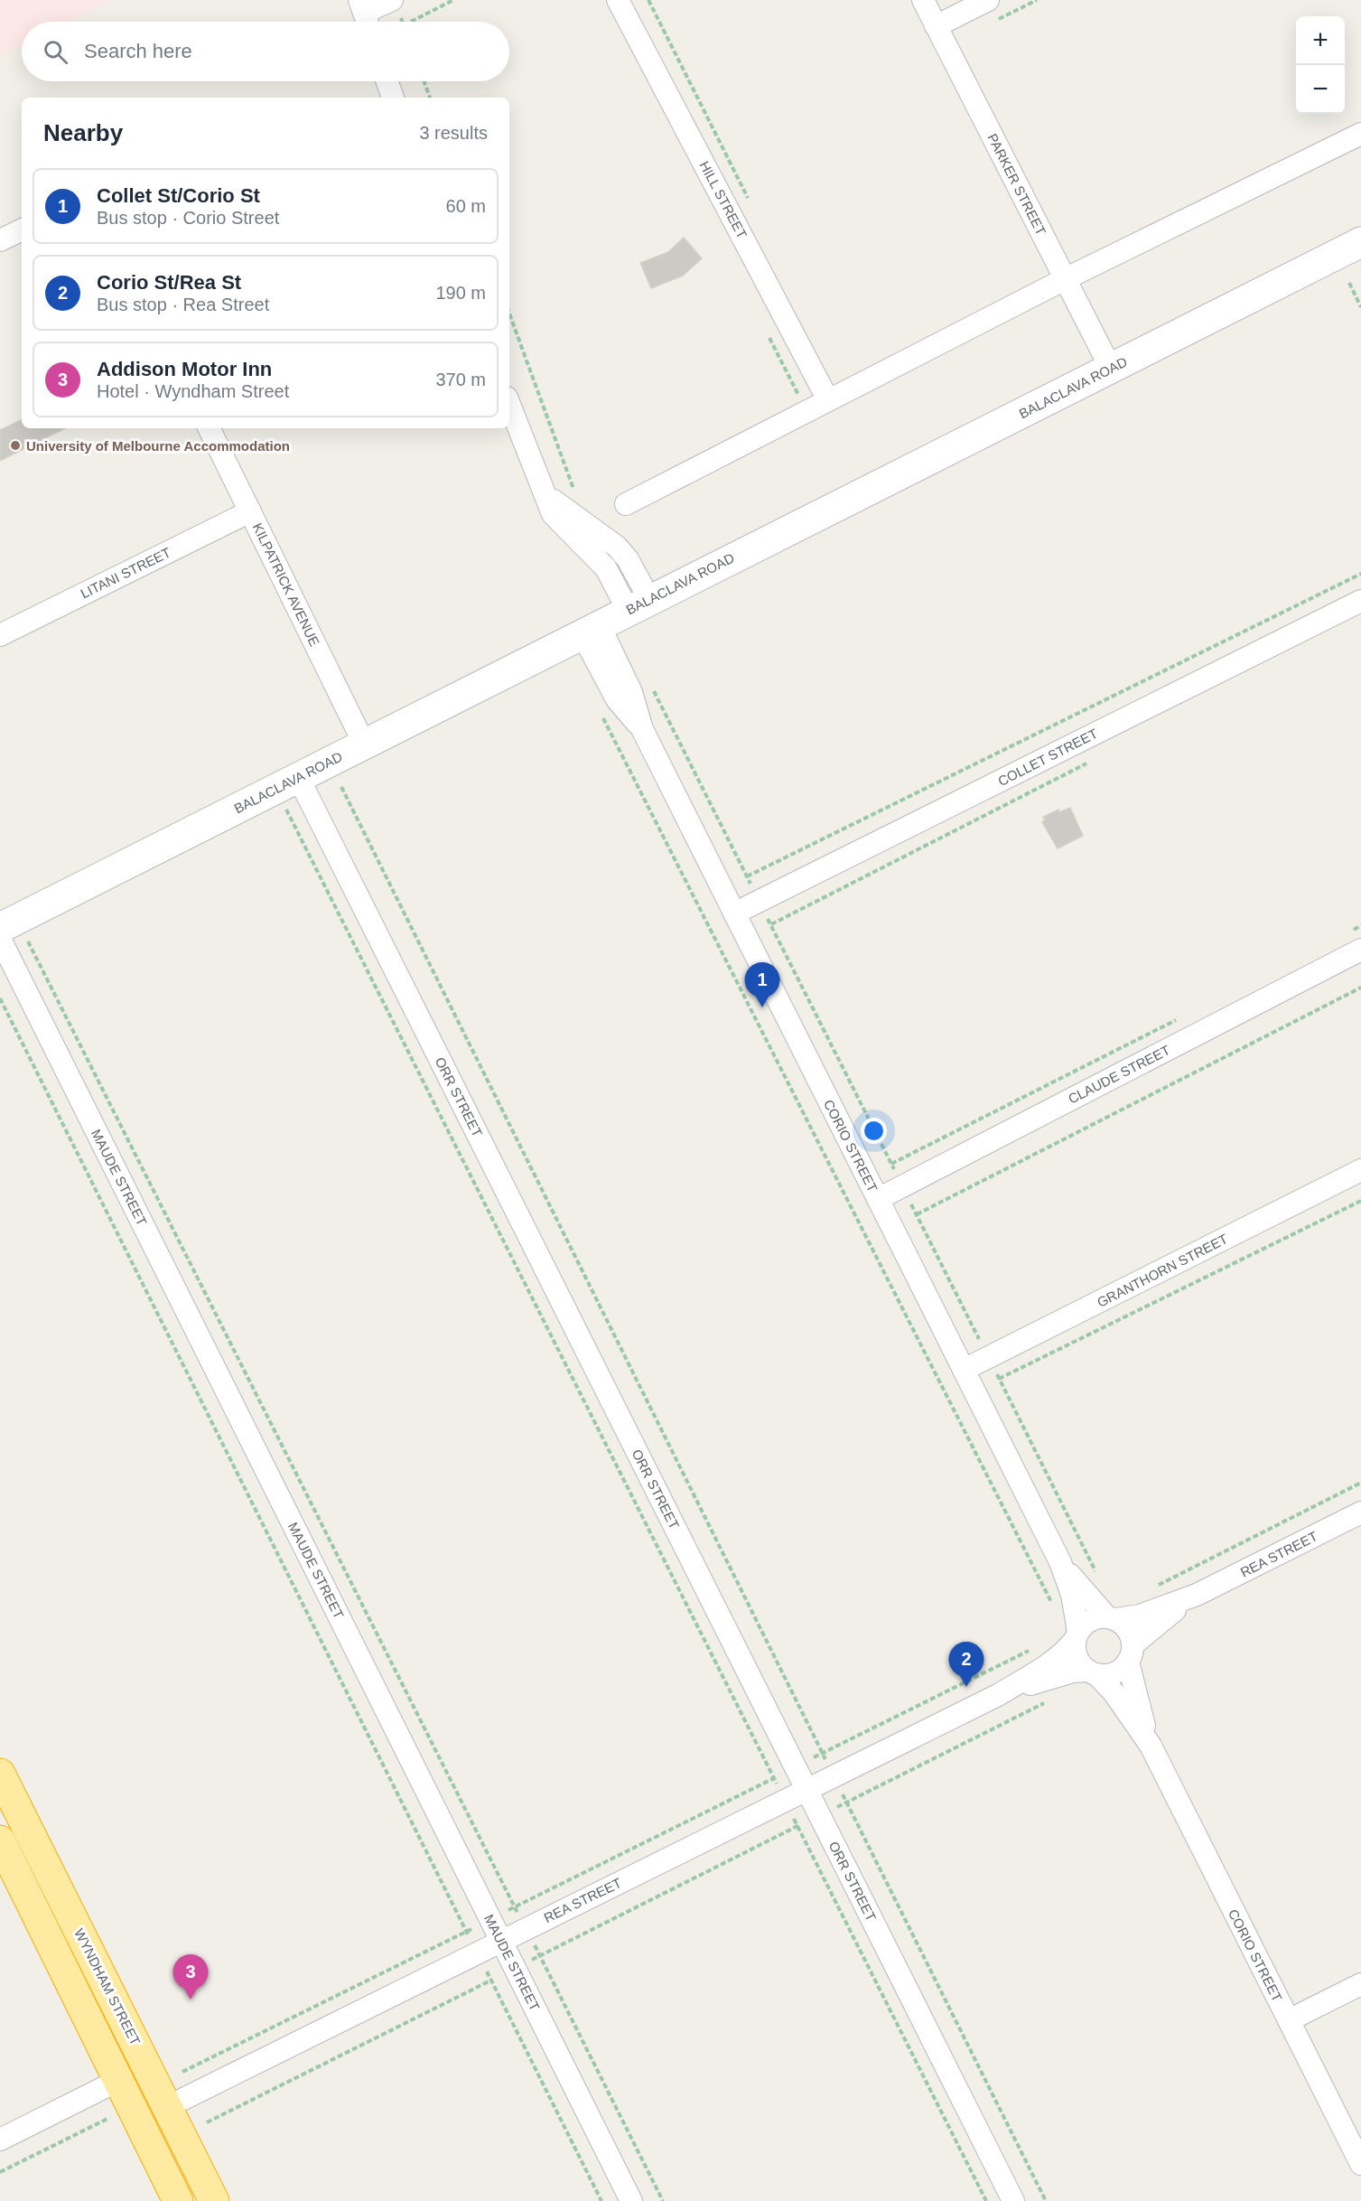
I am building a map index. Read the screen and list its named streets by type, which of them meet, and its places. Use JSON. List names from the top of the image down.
{
  "streets": {
    "highway": ["WYNDHAM STREET"],
    "main road": ["BALACLAVA ROAD"],
    "street": [
      "PARKER STREET",
      "HILL STREET",
      "LITANI STREET",
      "KILPATRICK AVENUE",
      "COLLET STREET",
      "CLAUDE STREET",
      "ORR STREET",
      "CORIO STREET",
      "MAUDE STREET",
      "GRANTHORN STREET",
      "REA STREET"
    ]
  },
  "crossings": [
    ["PARKER STREET", "BALACLAVA ROAD"],
    ["BALACLAVA ROAD", "KILPATRICK AVENUE"],
    ["BALACLAVA ROAD", "ORR STREET"],
    ["BALACLAVA ROAD", "CORIO STREET"],
    ["LITANI STREET", "KILPATRICK AVENUE"],
    ["COLLET STREET", "CORIO STREET"],
    ["CLAUDE STREET", "CORIO STREET"],
    ["ORR STREET", "REA STREET"],
    ["CORIO STREET", "GRANTHORN STREET"],
    ["CORIO STREET", "REA STREET"],
    ["MAUDE STREET", "REA STREET"],
    ["REA STREET", "WYNDHAM STREET"]
  ],
  "places": ["University of Melbourne Accommodation"],
  "page": {
    "map_buttons": ["+", "−"],
    "search": "Search here",
    "heading": ["Nearby", "3 results"],
    "list": [
      {
        "mark": "1",
        "name": "Collet St/Corio St",
        "note": "Bus stop · Corio Street",
        "value": "60 m"
      },
      {
        "mark": "2",
        "name": "Corio St/Rea St",
        "note": "Bus stop · Rea Street",
        "value": "190 m"
      },
      {
        "mark": "3",
        "name": "Addison Motor Inn",
        "note": "Hotel · Wyndham Street",
        "value": "370 m"
      }
    ],
    "pins": ["1", "2", "3"]
  }
}
